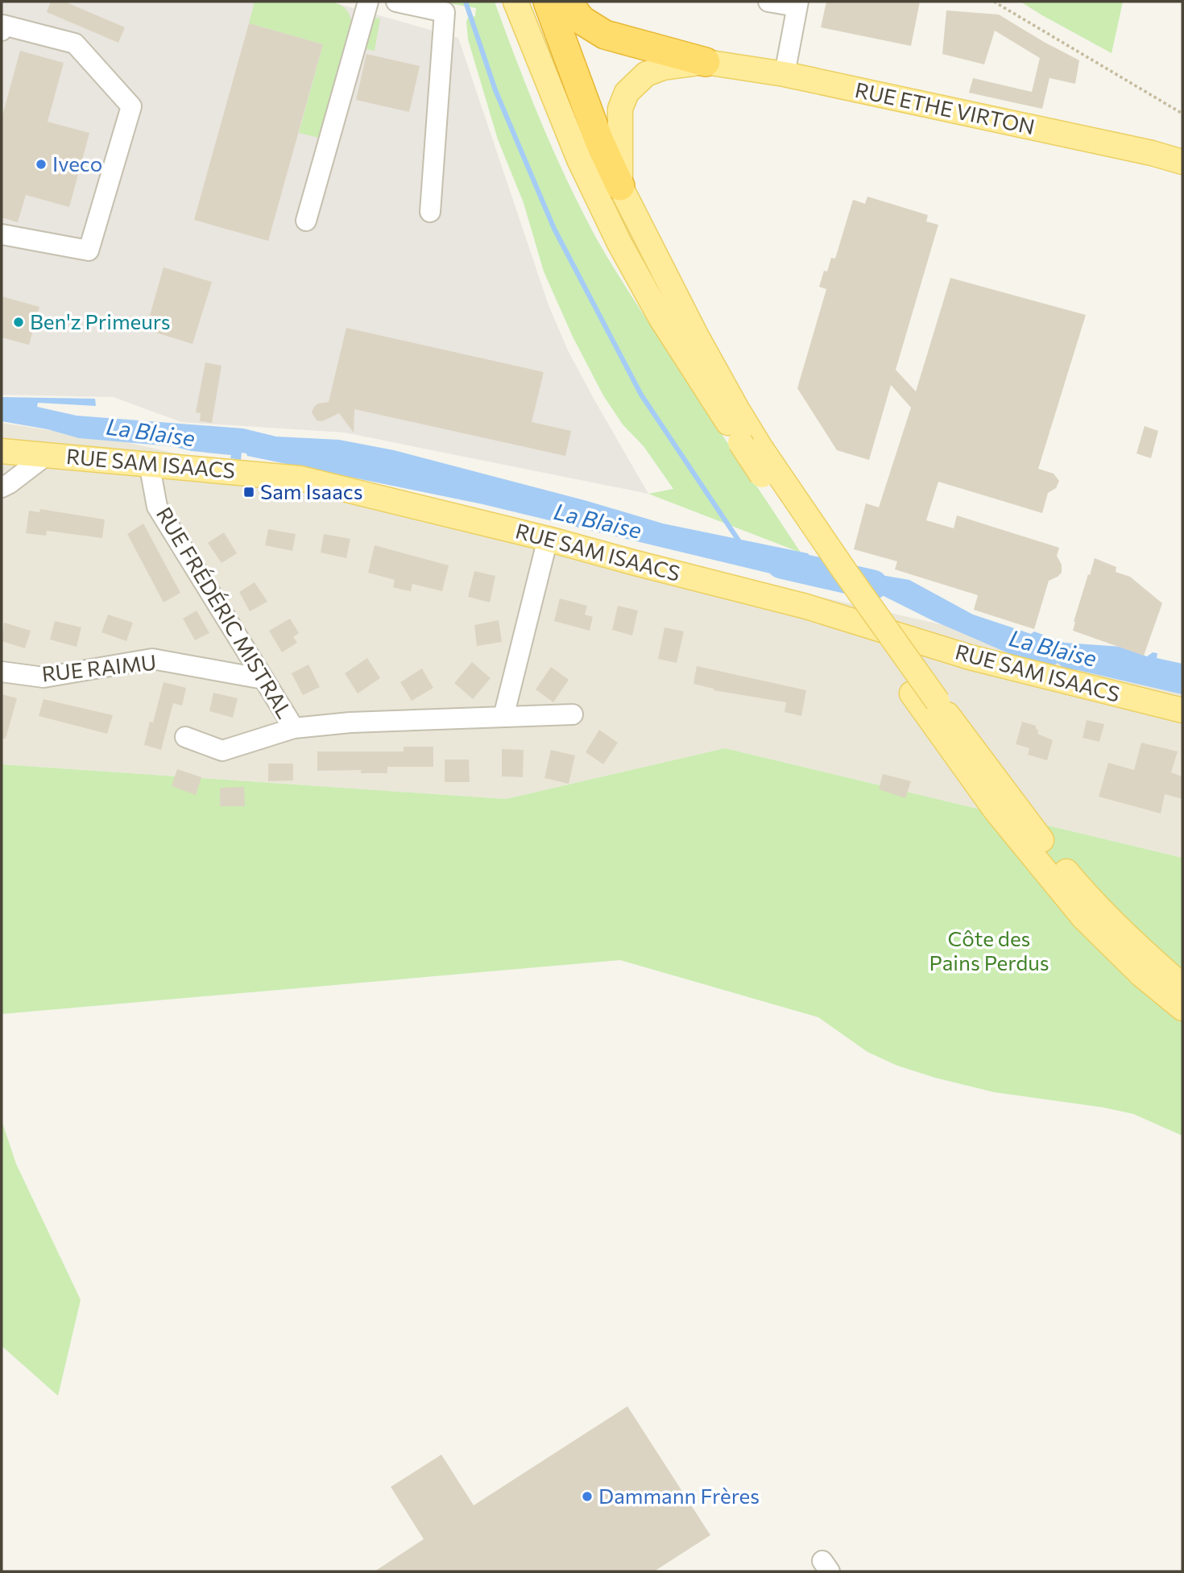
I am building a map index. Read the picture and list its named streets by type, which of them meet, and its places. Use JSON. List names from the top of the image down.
{
  "streets": {
    "main road": ["RUE ETHE VIRTON", "RUE SAM ISAACS"],
    "street": ["RUE FRÉDÉRIC MISTRAL", "RUE RAIMU"]
  },
  "crossings": [
    ["RUE SAM ISAACS", "RUE FRÉDÉRIC MISTRAL"],
    ["RUE FRÉDÉRIC MISTRAL", "RUE RAIMU"]
  ],
  "water": ["La Blaise"],
  "parks": ["Côte des Pains Perdus"],
  "places": {
    "other": ["Iveco", "Ben'z Primeurs", "Dammann Frères"],
    "transit": ["Sam Isaacs"]
  }
}
